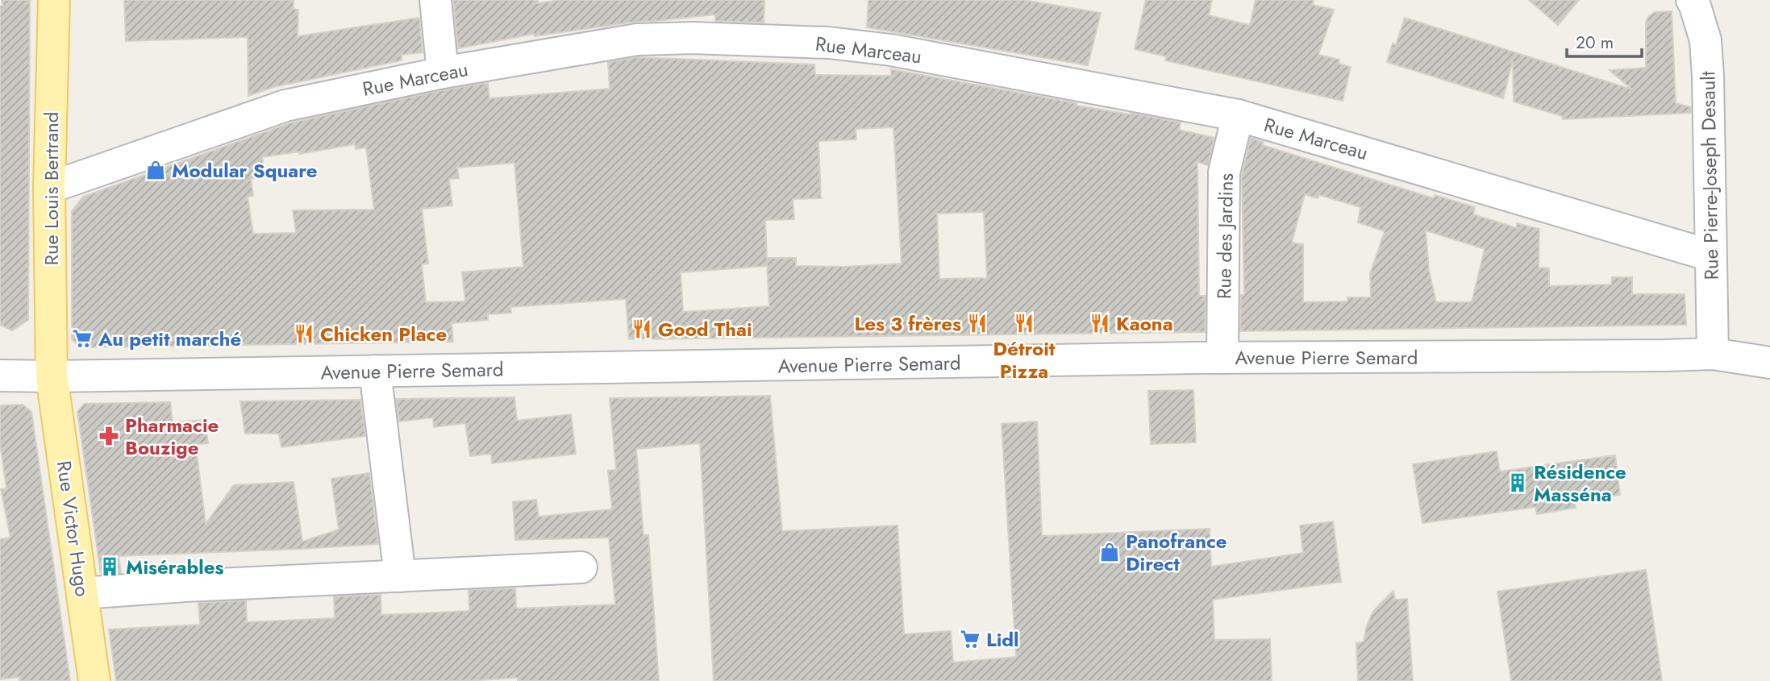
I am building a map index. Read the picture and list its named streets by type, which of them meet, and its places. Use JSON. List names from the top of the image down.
{
  "streets": {
    "main road": ["Rue Louis Bertrand", "Rue Victor Hugo"],
    "street": [
      "Rue Marceau",
      "Rue Pierre-Joseph Desault",
      "Rue des Jardins",
      "Avenue Pierre Semard"
    ]
  },
  "crossings": [
    ["Rue Marceau", "Rue Pierre-Joseph Desault"],
    ["Rue Marceau", "Rue Louis Bertrand"],
    ["Rue Marceau", "Rue des Jardins"],
    ["Rue Pierre-Joseph Desault", "Avenue Pierre Semard"],
    ["Rue Louis Bertrand", "Avenue Pierre Semard"],
    ["Rue Louis Bertrand", "Rue Victor Hugo"],
    ["Rue des Jardins", "Avenue Pierre Semard"],
    ["Avenue Pierre Semard", "Rue Victor Hugo"]
  ],
  "places": {
    "shop": ["Modular Square", "Panofrance Direct"],
    "restaurant": [
      "Les 3 frères",
      "Détroit Pizza",
      "Kaona",
      "Good Thai",
      "Chicken Place"
    ],
    "supermarket": ["Au petit marché", "Lidl"],
    "pharmacy": ["Pharmacie Bouzige"],
    "building": ["Résidence Masséna", "Misérables"]
  },
  "scale_bar": "20 m"
}
